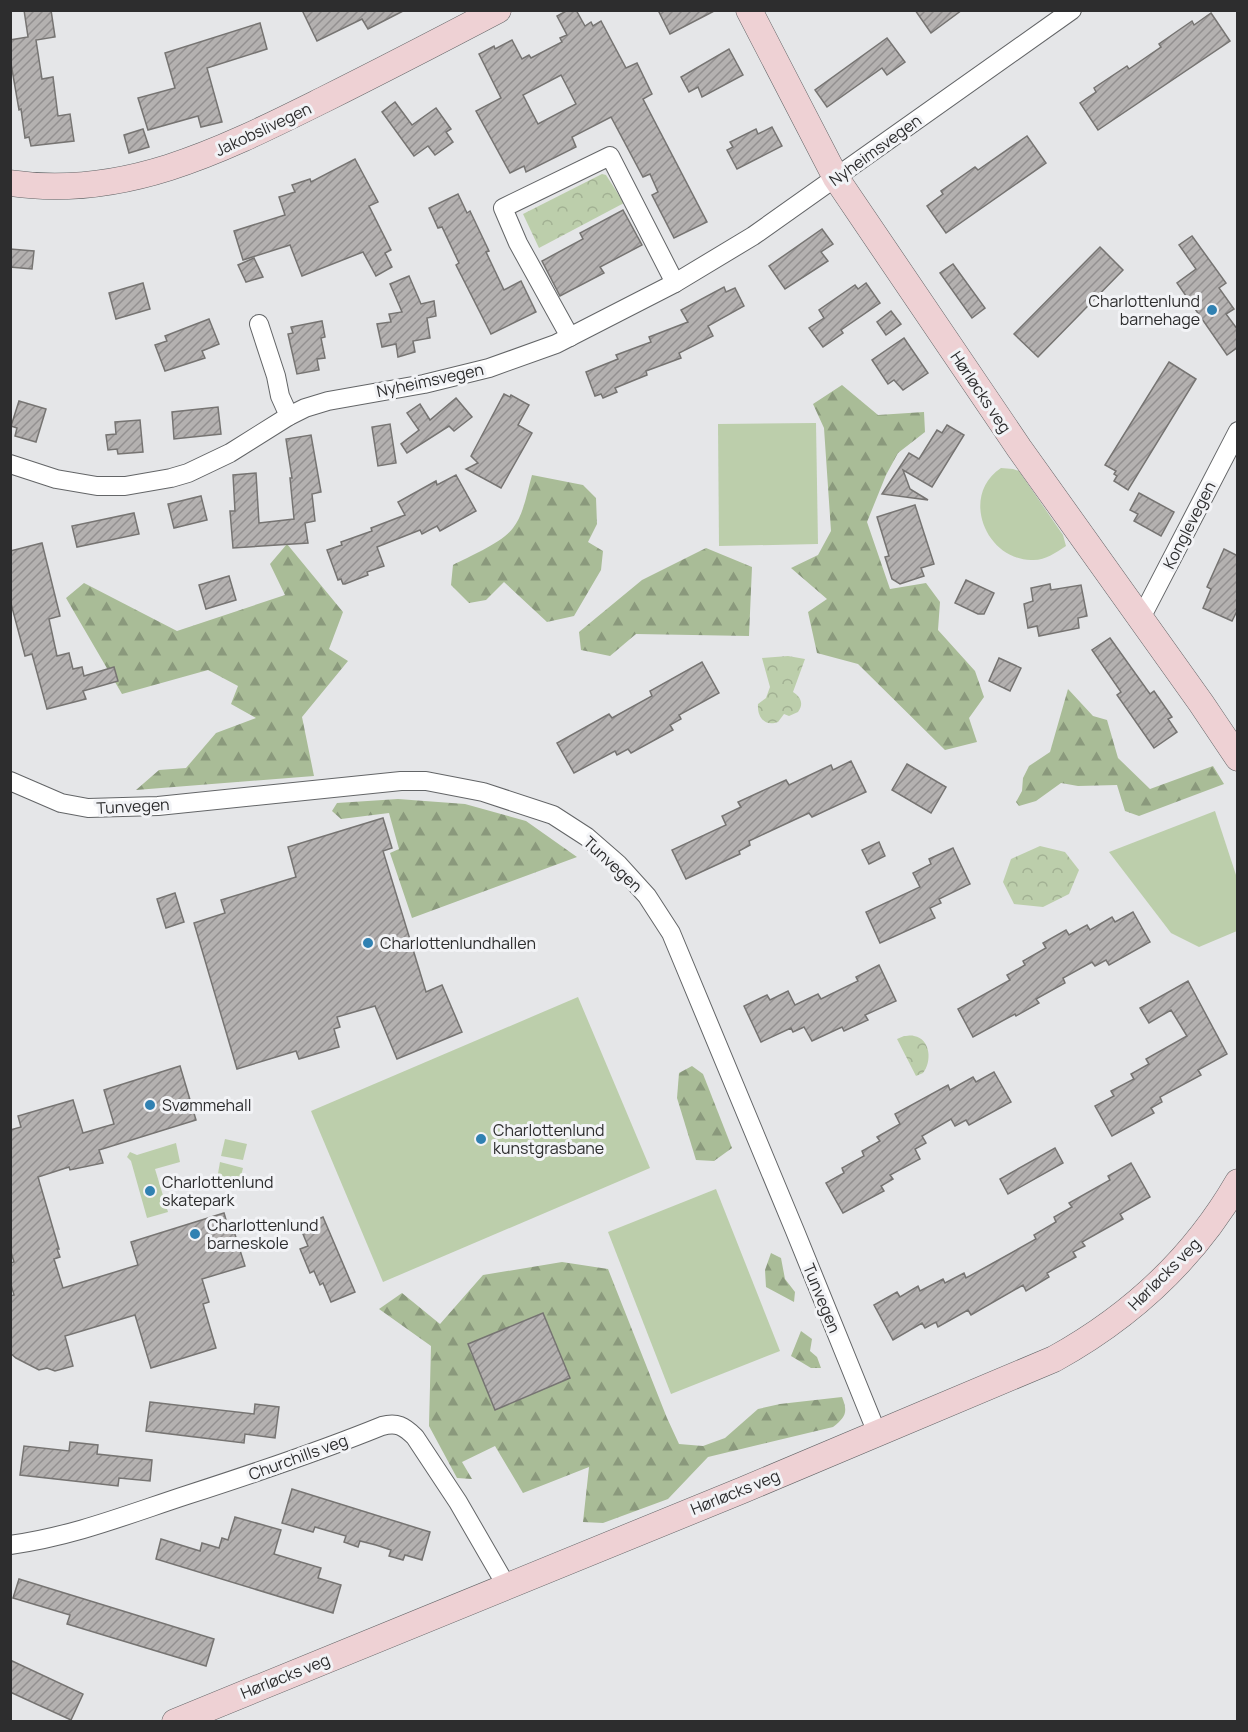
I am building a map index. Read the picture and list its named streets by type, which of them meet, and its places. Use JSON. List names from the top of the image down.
{
  "streets": {
    "street": [
      "Jakobslivegen",
      "Nyheimsvegen",
      "Hørløcks veg",
      "Konglevegen",
      "Tunvegen",
      "Churchills veg"
    ]
  },
  "crossings": [
    ["Nyheimsvegen", "Hørløcks veg"],
    ["Hørløcks veg", "Konglevegen"],
    ["Hørløcks veg", "Tunvegen"],
    ["Hørløcks veg", "Churchills veg"]
  ],
  "places": [
    "Charlottenlund barnehage",
    "Charlottenlundhallen",
    "Svømmehall",
    "Charlottenlund kunstgrasbane",
    "Charlottenlund skatepark",
    "Charlottenlund barneskole"
  ]
}
